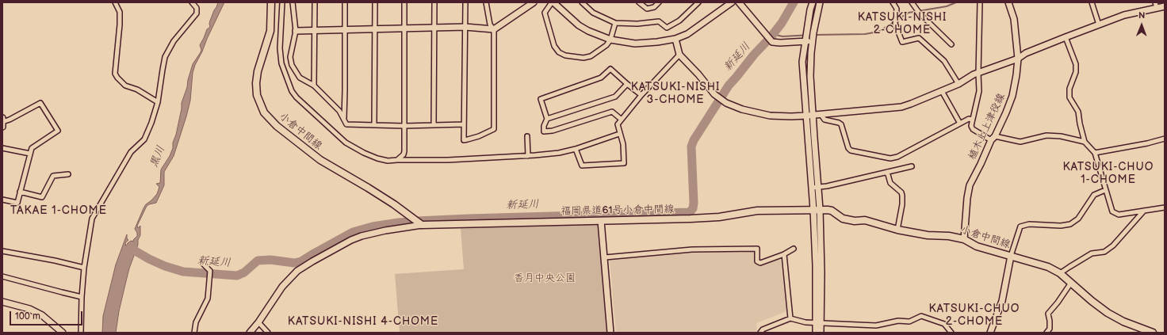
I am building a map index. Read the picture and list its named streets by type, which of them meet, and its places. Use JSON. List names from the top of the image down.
{
  "streets": {
    "main road": ["小倉中間線", "福岡県道61号小倉中間線"],
    "street": ["植木上上津役線"]
  },
  "crossings": [
    ["植木上上津役線", "小倉中間線"],
    ["小倉中間線", "福岡県道61号小倉中間線"]
  ],
  "districts": [
    "KATSUKI-NISHI 2-CHOME",
    "KATSUKI-NISHI 3-CHOME",
    "KATSUKI-CHUO 1-CHOME",
    "TAKAE 1-CHOME",
    "KATSUKI-CHUO 2-CHOME",
    "KATSUKI-NISHI 4-CHOME"
  ],
  "water": ["新延川", "黒川"],
  "parks": ["香月中央公園"],
  "scale_bar": "100 m",
  "north": "top"
}
